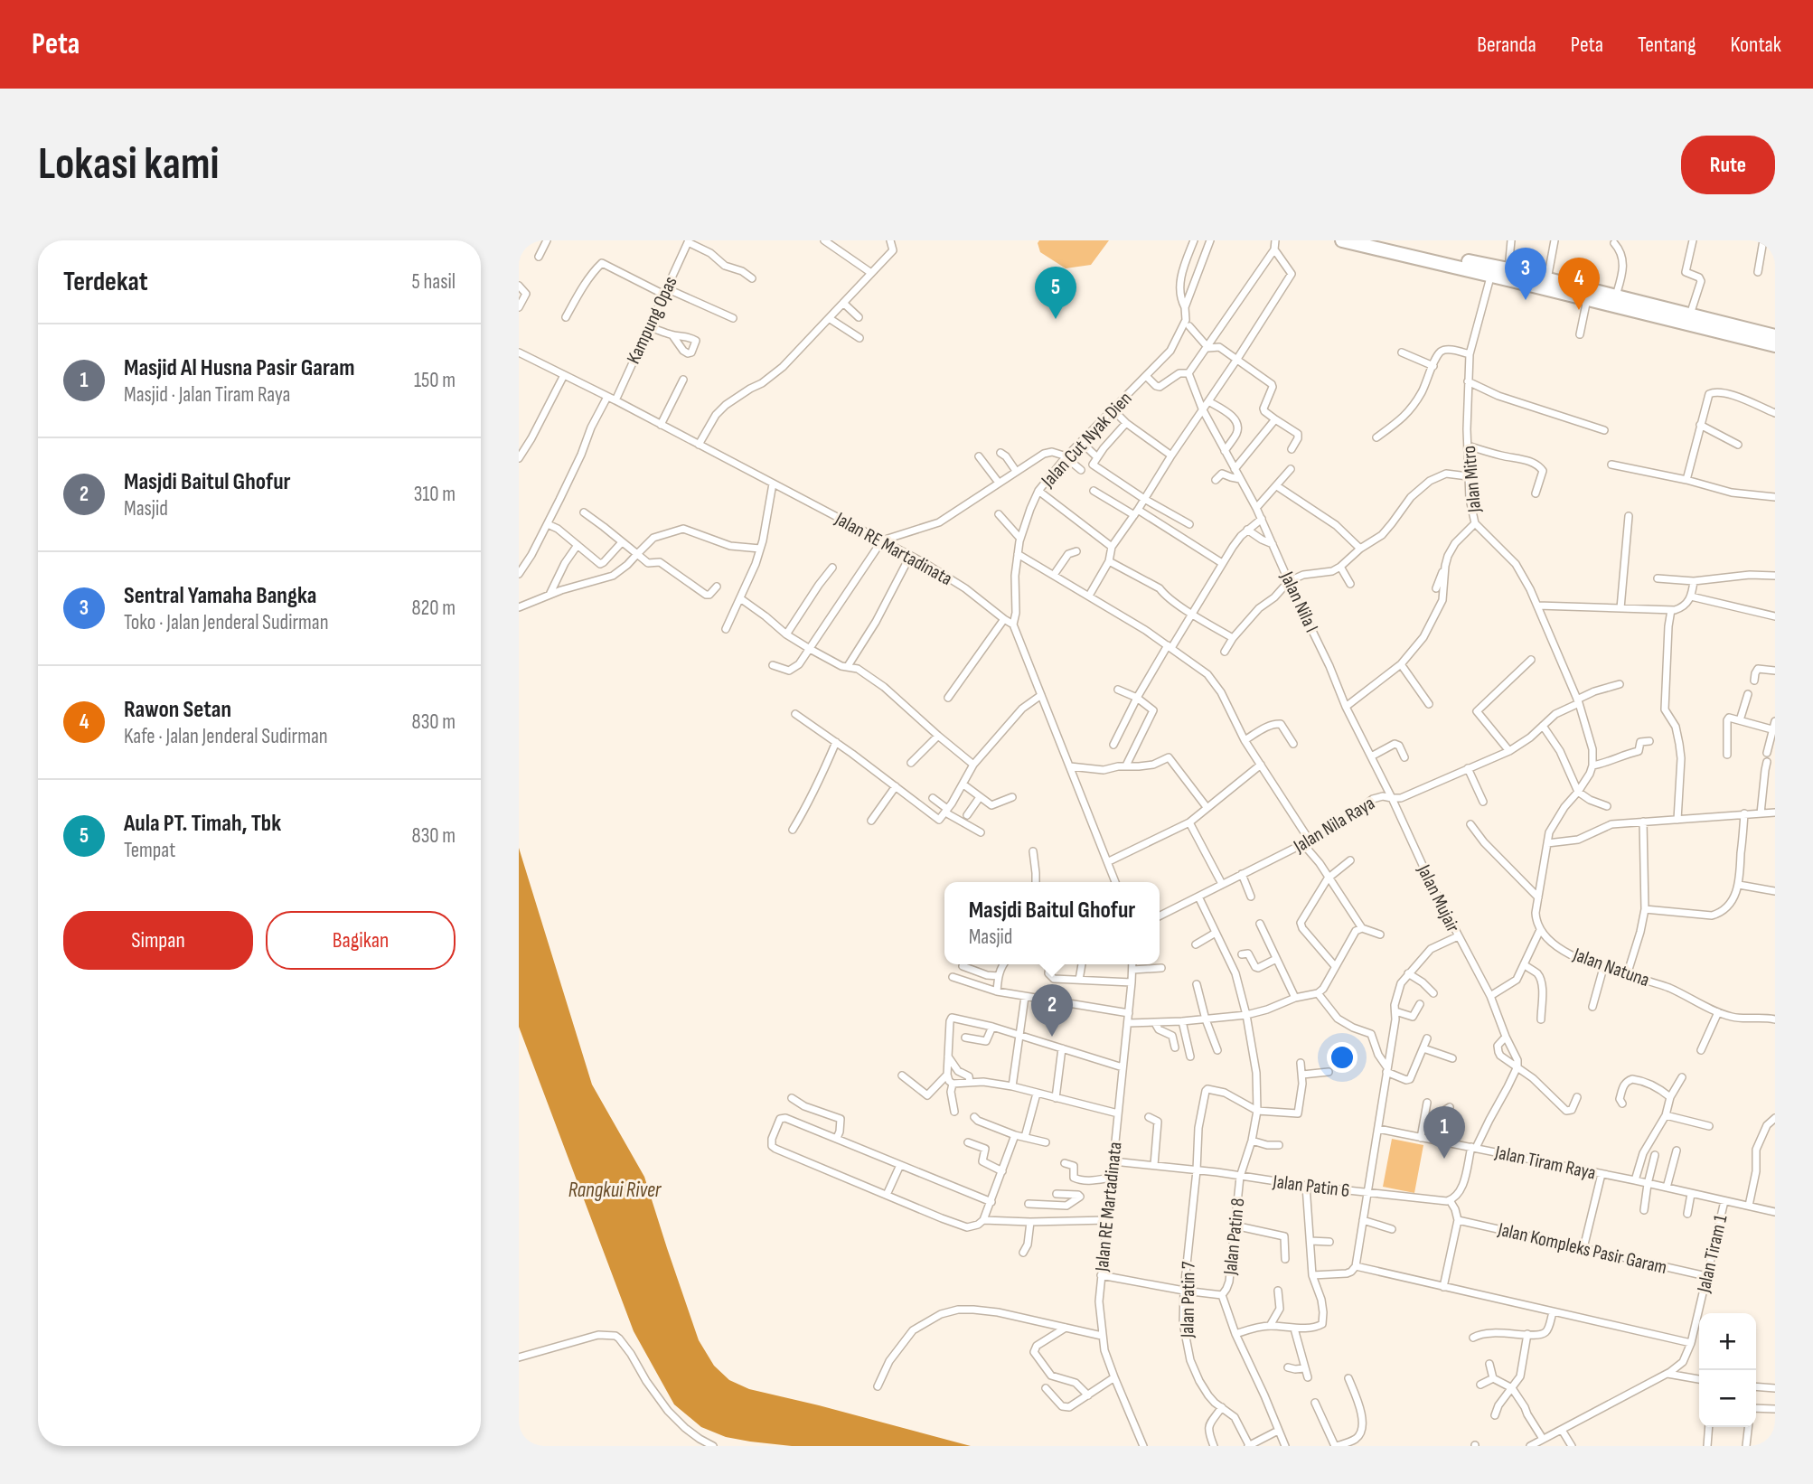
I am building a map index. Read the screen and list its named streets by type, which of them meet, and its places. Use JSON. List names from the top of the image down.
{
  "streets": {
    "street": [
      "Kampung Opas",
      "Jalan Cut Nyak Dien",
      "Jalan Mitro",
      "Jalan RE Martadinata",
      "Jalan Nila I",
      "Jalan Nila Raya",
      "Jalan Mujair",
      "Jalan Natuna",
      "Jalan Tiram Raya",
      "Jalan Patin 6",
      "Jalan Patin 8",
      "Jalan Kompleks Pasir Garam",
      "Jalan Tiram 1",
      "Jalan Patin 7"
    ]
  },
  "crossings": [
    ["Kampung Opas", "Jalan RE Martadinata"],
    ["Jalan Cut Nyak Dien", "Jalan RE Martadinata"],
    ["Jalan Mitro", "Jalan Nila Raya"],
    ["Jalan RE Martadinata", "Jalan Patin 6"],
    ["Jalan Nila I", "Jalan Nila Raya"],
    ["Jalan Nila I", "Jalan Mujair"],
    ["Jalan Nila Raya", "Jalan Mujair"],
    ["Jalan Nila Raya", "Jalan Patin 8"],
    ["Jalan Tiram Raya", "Jalan Tiram 1"],
    ["Jalan Patin 6", "Jalan Patin 8"],
    ["Jalan Patin 6", "Jalan Patin 7"],
    ["Jalan Patin 8", "Jalan Patin 7"],
    ["Jalan Kompleks Pasir Garam", "Jalan Tiram 1"]
  ],
  "water": ["Rangkui River"],
  "page": {
    "header": "Peta",
    "nav": [
      "Beranda",
      "Peta",
      "Tentang",
      "Kontak"
    ],
    "buttons": [
      "Rute",
      ["Simpan", "Bagikan"]
    ],
    "title": "Lokasi kami",
    "heading": ["Terdekat", "5 hasil"],
    "pins": [
      "3",
      "4",
      "5",
      "2",
      "1"
    ],
    "list": [
      {
        "mark": "1",
        "name": "Masjid Al Husna Pasir Garam",
        "note": "Masjid · Jalan Tiram Raya",
        "value": "150 m"
      },
      {
        "mark": "2",
        "name": "Masjdi Baitul Ghofur",
        "note": "Masjid",
        "value": "310 m"
      },
      {
        "mark": "3",
        "name": "Sentral Yamaha Bangka",
        "note": "Toko · Jalan Jenderal Sudirman",
        "value": "820 m"
      },
      {
        "mark": "4",
        "name": "Rawon Setan",
        "note": "Kafe · Jalan Jenderal Sudirman",
        "value": "830 m"
      },
      {
        "mark": "5",
        "name": "Aula PT. Timah, Tbk",
        "note": "Tempat",
        "value": "830 m"
      }
    ],
    "popup": ["Masjdi Baitul Ghofur", "Masjid"],
    "map_buttons": ["+", "−"]
  }
}
